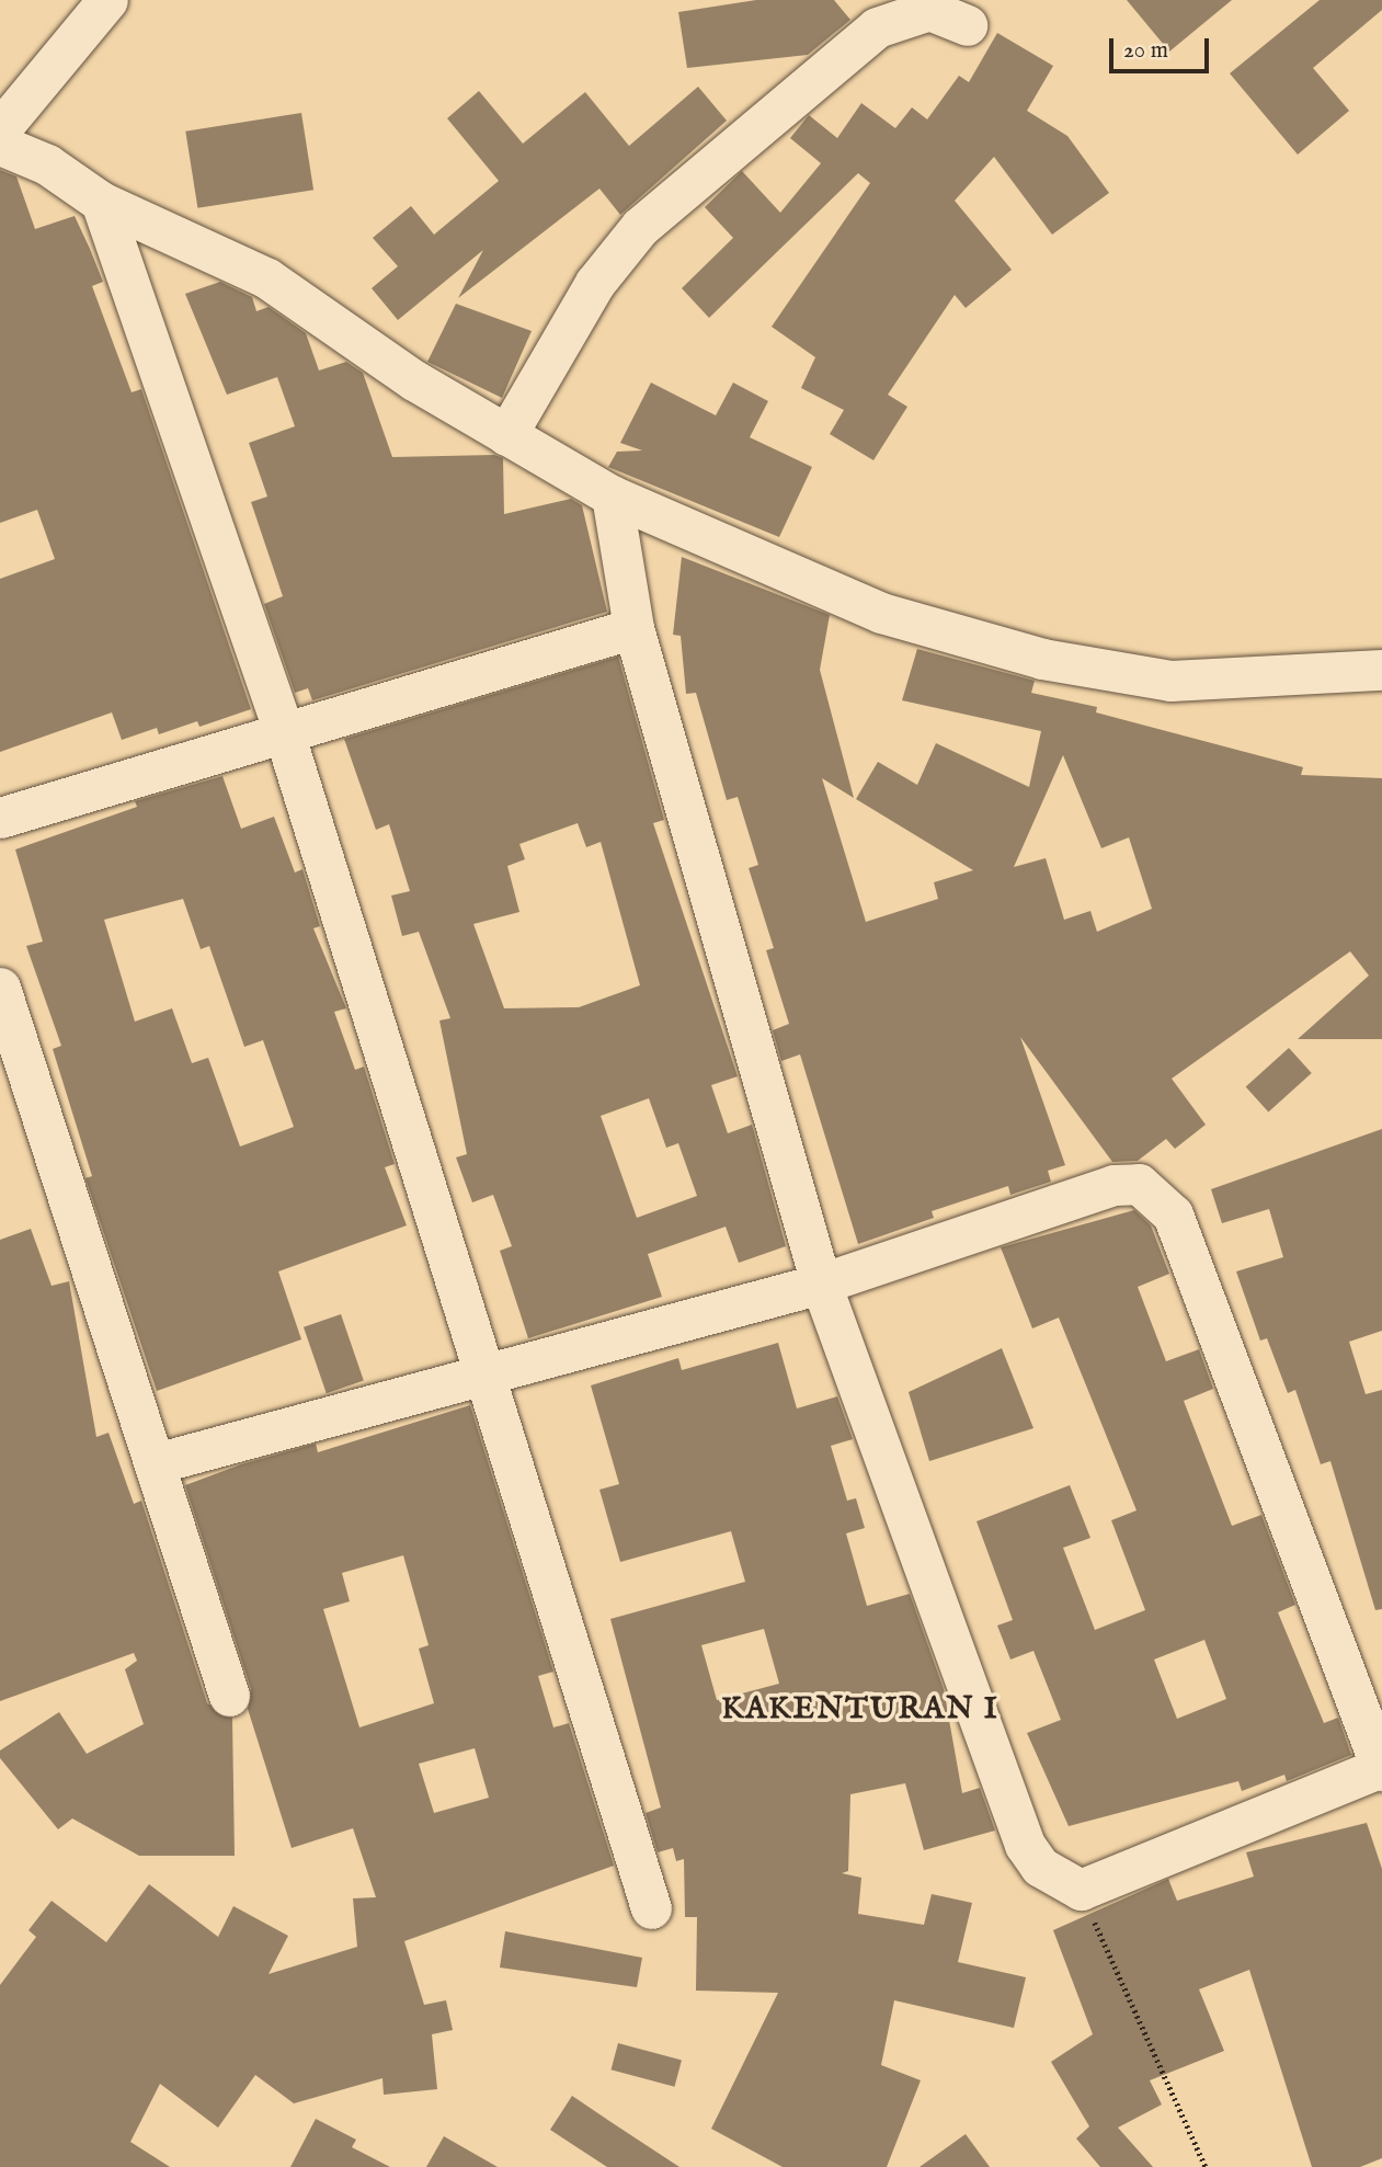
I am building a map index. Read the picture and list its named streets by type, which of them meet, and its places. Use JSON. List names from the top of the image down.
{
  "districts": ["KAKENTURAN I"],
  "scale_bar": "20 m"
}
